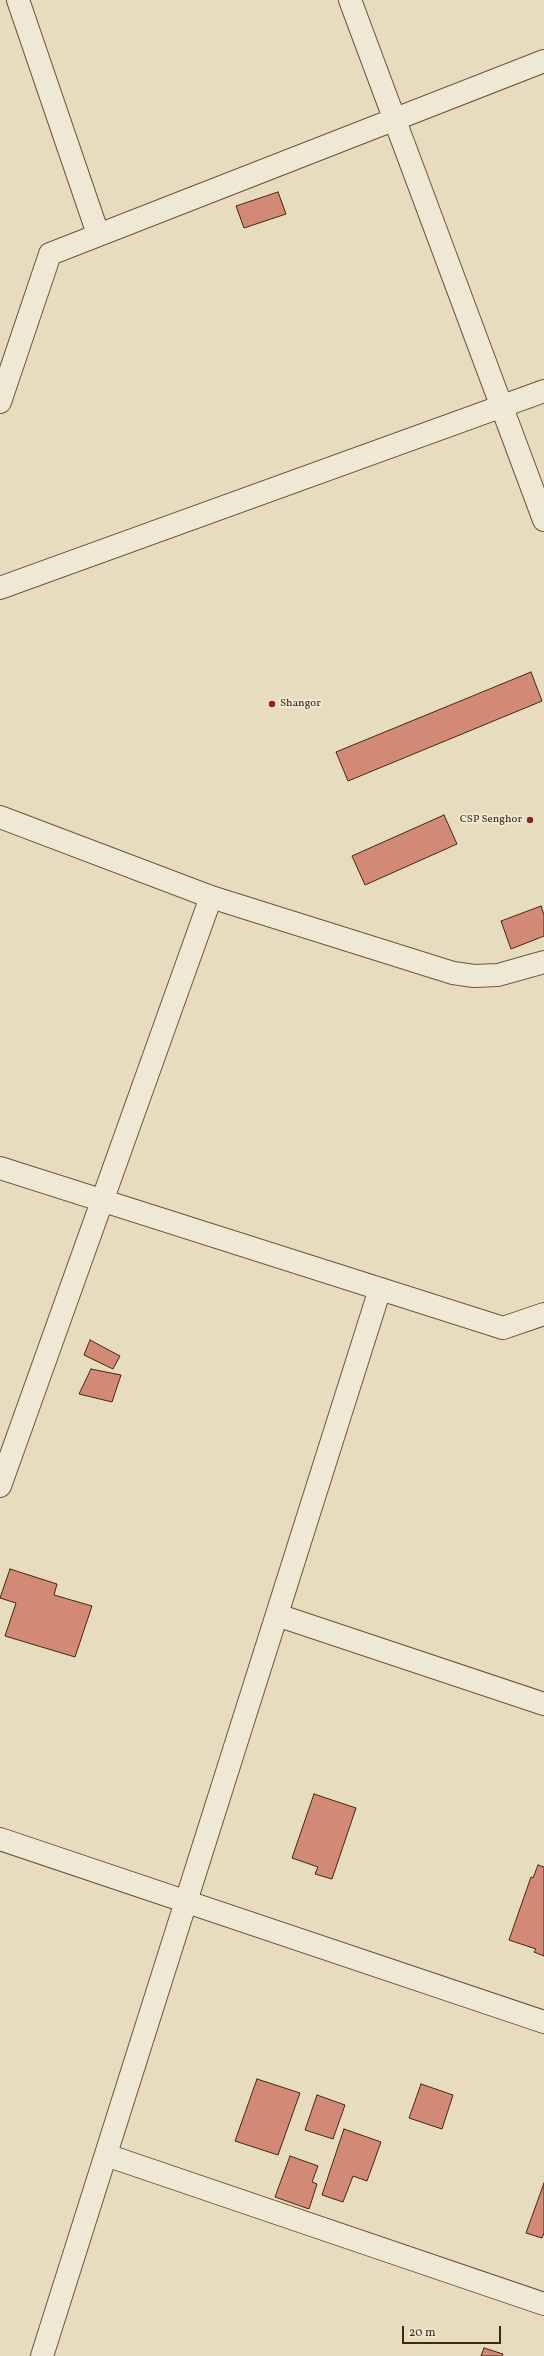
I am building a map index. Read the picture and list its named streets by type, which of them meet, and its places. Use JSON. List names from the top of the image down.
{
  "places": ["Shangor", "CSP Senghor"],
  "scale_bar": "20 m"
}
